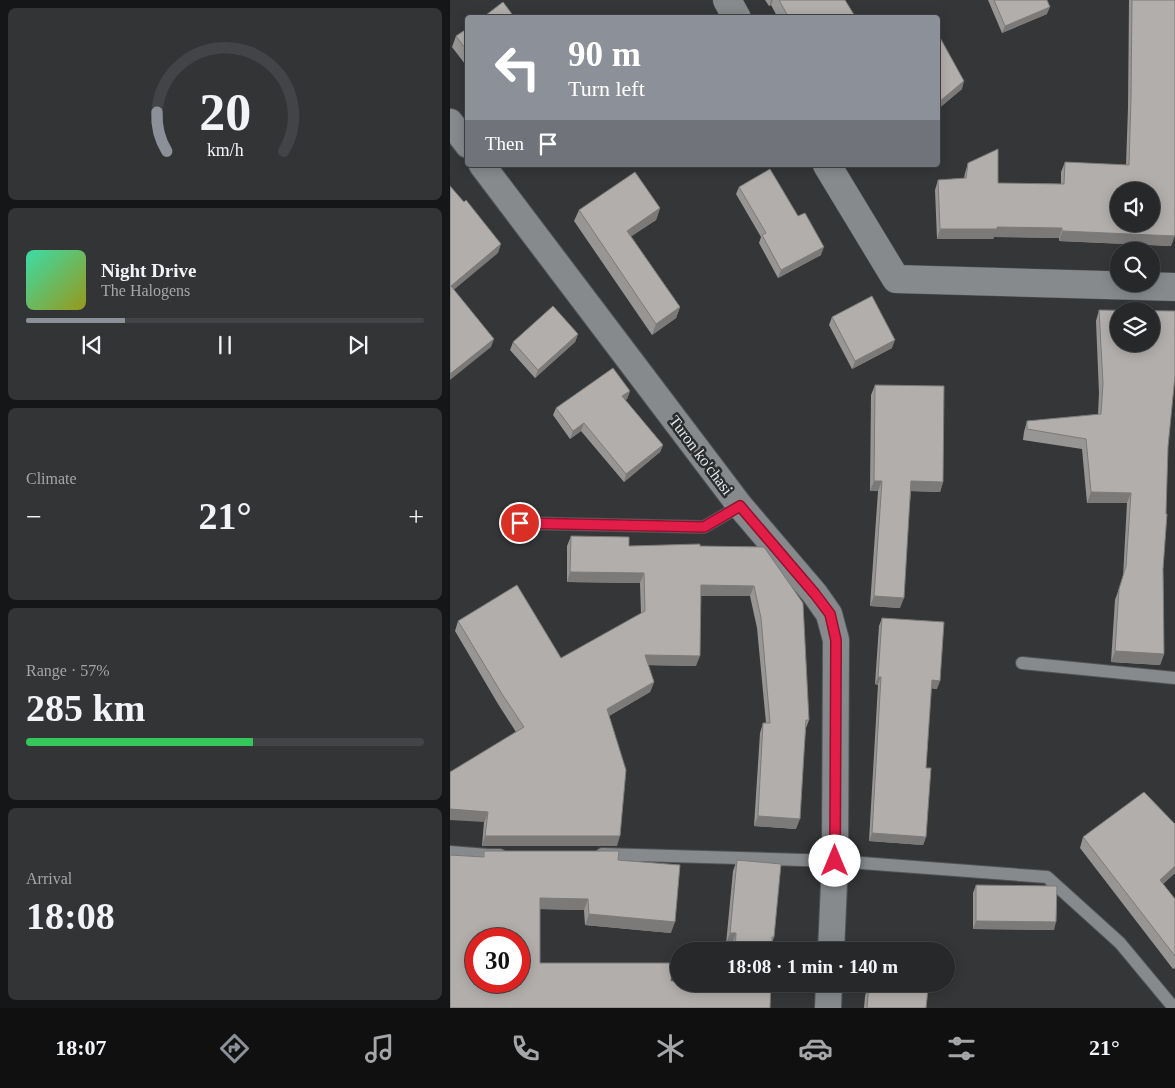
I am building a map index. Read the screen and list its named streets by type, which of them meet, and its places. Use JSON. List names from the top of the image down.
{
  "streets": {
    "street": ["Turon ko'chasi"]
  },
  "page": {
    "turn": ["90 m", "Turn left"],
    "then": "Then",
    "song": ["Night Drive", "The Halogens"],
    "tile": [
      "Climate",
      ["Range · 57%", "285 km"],
      ["Arrival", "18:08"]
    ],
    "heat": ["−", "21°", "+"],
    "limit": "30",
    "trip": "18:08 · 1 min · 140 m",
    "tabs": ["18:07", "21°"],
    "gauge": ["20", "km/h"]
  }
}
